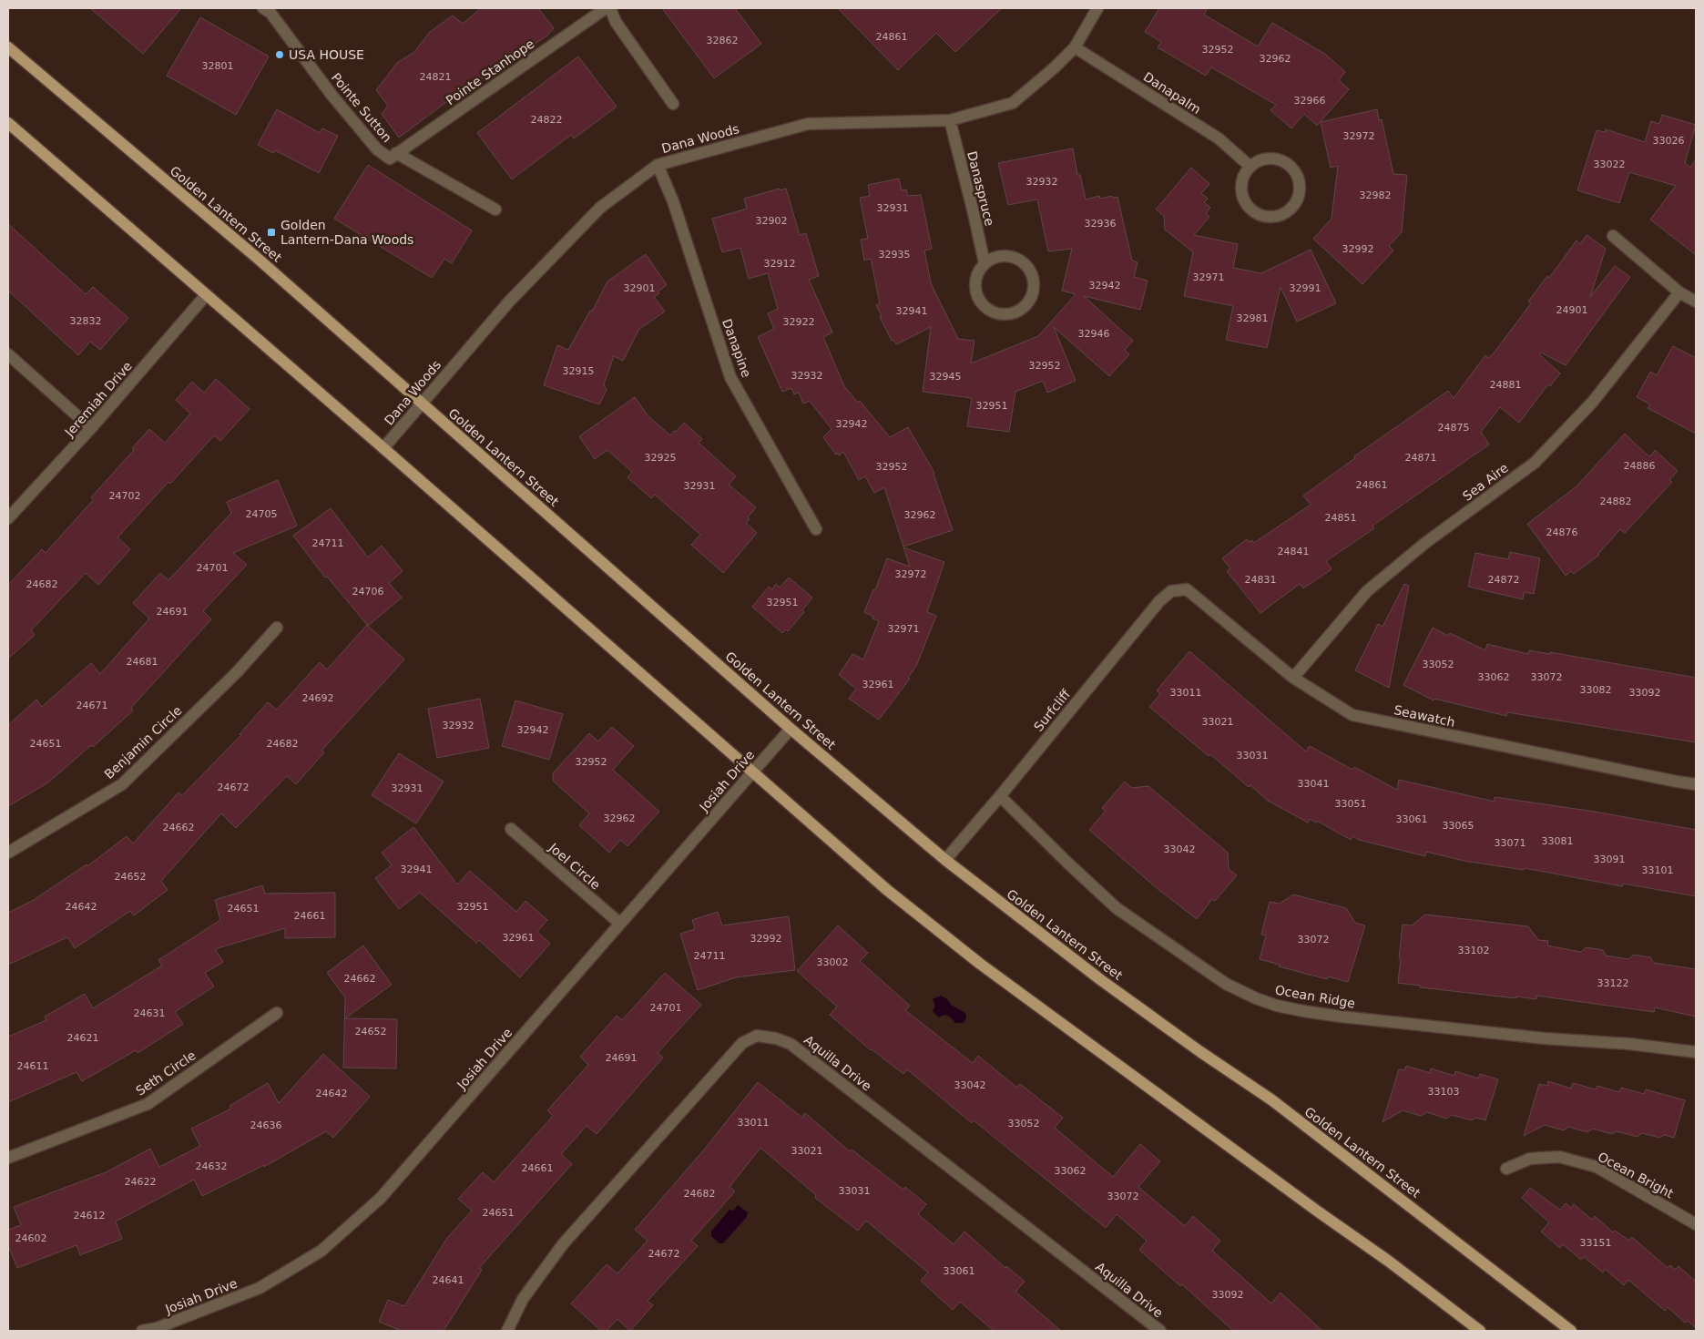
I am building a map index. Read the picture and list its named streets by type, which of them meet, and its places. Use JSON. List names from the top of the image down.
{
  "streets": {
    "main road": ["Golden Lantern Street"],
    "street": [
      "Pointe Stanhope",
      "Danapalm",
      "Pointe Sutton",
      "Dana Woods",
      "Danaspruce",
      "Danapine",
      "Jeremiah Drive",
      "Sea Aire",
      "Surfcliff",
      "Seawatch",
      "Benjamin Circle",
      "Josiah Drive",
      "Joel Circle",
      "Ocean Ridge",
      "Aquilla Drive",
      "Seth Circle",
      "Ocean Bright"
    ]
  },
  "crossings": [
    ["Pointe Stanhope", "Pointe Sutton"],
    ["Danapalm", "Dana Woods"],
    ["Dana Woods", "Danaspruce"],
    ["Dana Woods", "Golden Lantern Street"],
    ["Dana Woods", "Danapine"],
    ["Golden Lantern Street", "Surfcliff"],
    ["Golden Lantern Street", "Josiah Drive"],
    ["Sea Aire", "Seawatch"],
    ["Surfcliff", "Seawatch"],
    ["Surfcliff", "Ocean Ridge"],
    ["Josiah Drive", "Joel Circle"]
  ],
  "places": {
    "other": ["USA HOUSE"],
    "transit": ["Golden Lantern-Dana Woods"]
  },
  "house_numbers": [
    "24861",
    "32862",
    "32952",
    "32962",
    "32801",
    "24821",
    "32966",
    "24822",
    "32972",
    "33026",
    "33022",
    "32932",
    "32982",
    "32931",
    "32902",
    "32936",
    "32992",
    "32935",
    "32912",
    "32971",
    "32942",
    "32901",
    "32991",
    "24901",
    "32941",
    "32981",
    "32832",
    "32922",
    "32946",
    "32952",
    "32915",
    "32932",
    "32945",
    "24881",
    "32951",
    "32942",
    "24875",
    "32925",
    "24871",
    "24886",
    "32952",
    "24861",
    "32931",
    "24702",
    "24882",
    "24705",
    "32962",
    "24851",
    "24876",
    "24711",
    "24841",
    "24701",
    "32972",
    "24831",
    "24872",
    "24682",
    "24706",
    "32951",
    "24691",
    "32971",
    "24681",
    "33052",
    "33062",
    "33072",
    "32961",
    "33082",
    "33011",
    "33092",
    "24692",
    "24671",
    "33021",
    "32932",
    "32942",
    "24651",
    "24682",
    "33031",
    "32952",
    "33041",
    "24672",
    "32931",
    "33051",
    "32962",
    "33061",
    "33065",
    "24662",
    "33081",
    "33071",
    "33042",
    "33091",
    "32941",
    "33101",
    "24652",
    "24642",
    "32951",
    "24651",
    "24661",
    "32961",
    "32992",
    "33072",
    "33102",
    "24711",
    "33002",
    "24662",
    "33122",
    "24701",
    "24631",
    "24652",
    "24621",
    "24691",
    "24611",
    "33042",
    "33103",
    "24642",
    "33011",
    "33052",
    "24636",
    "33021",
    "24632",
    "24661",
    "33062",
    "24622",
    "33031",
    "24682",
    "33072",
    "24651",
    "24612",
    "24602",
    "33151",
    "24672",
    "33061",
    "24641",
    "33092"
  ]
}
